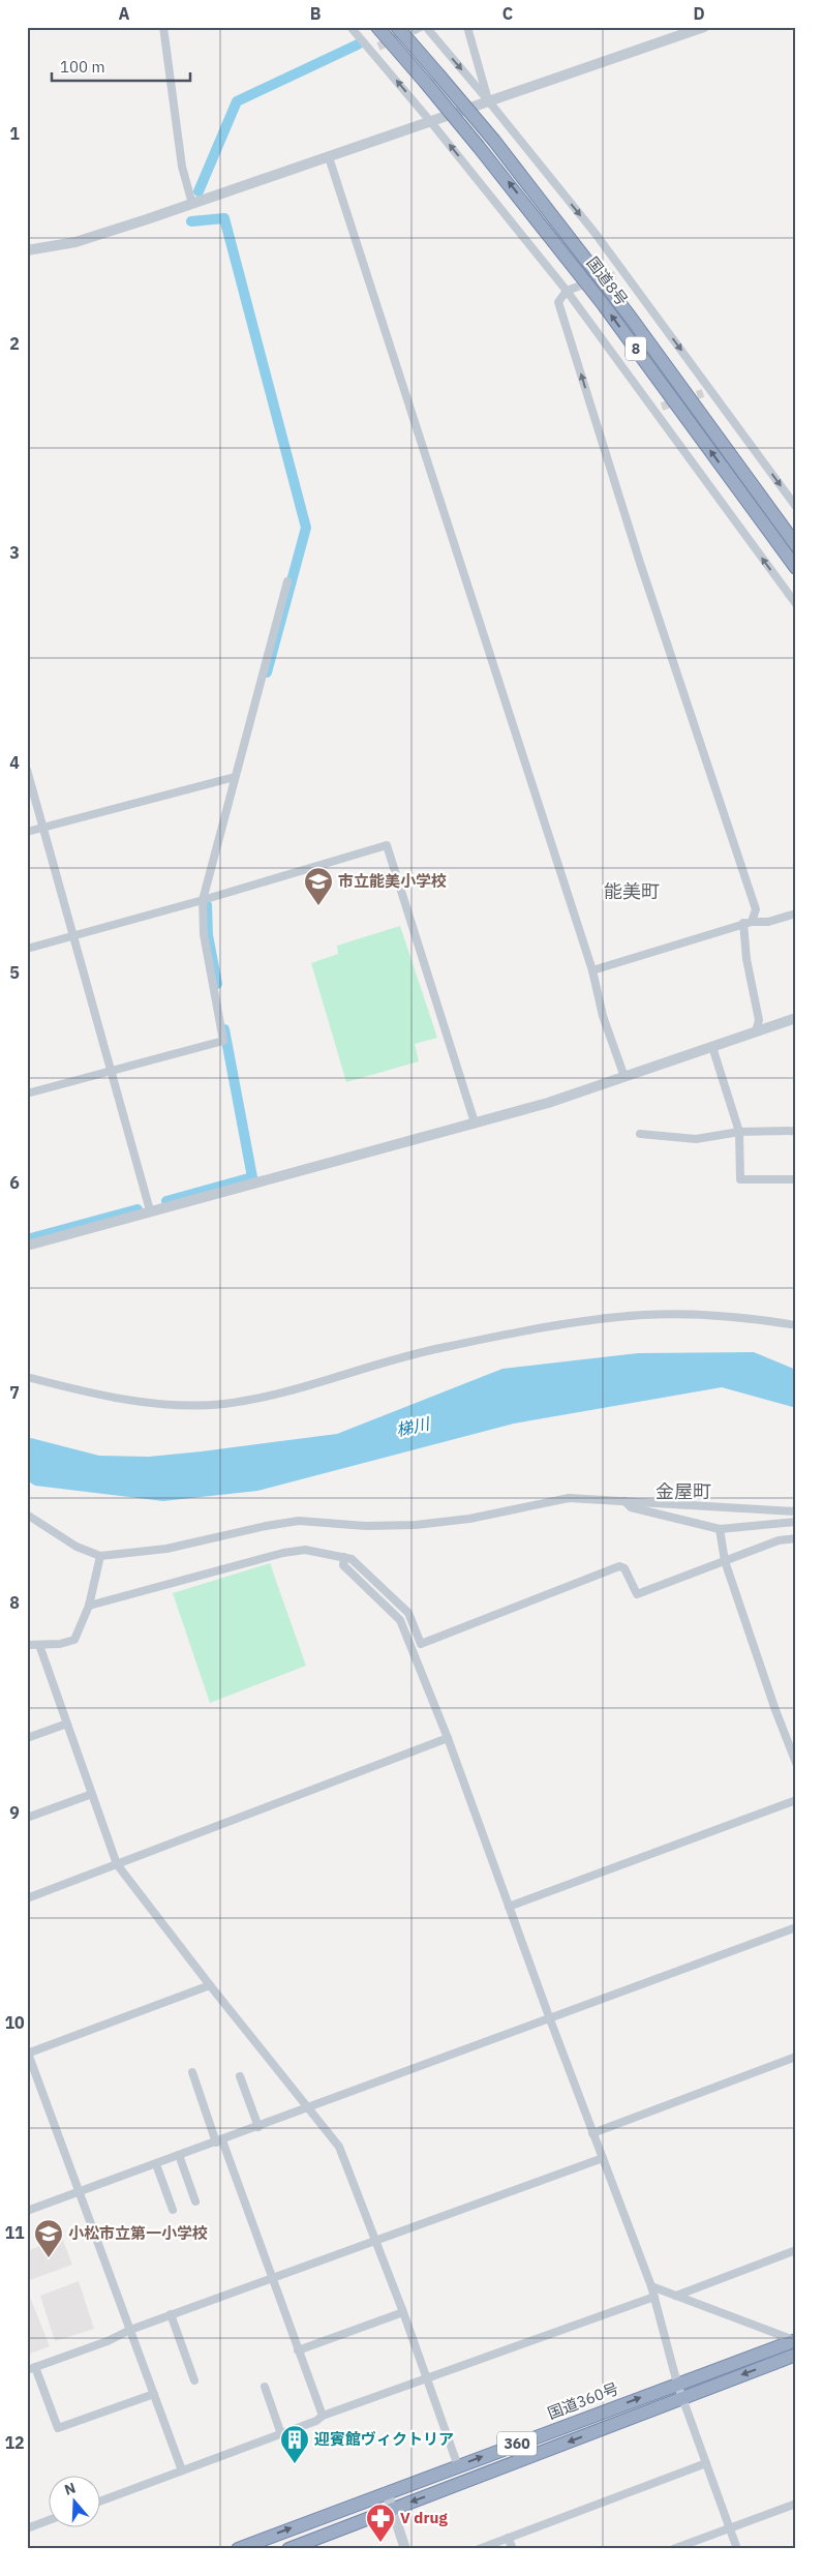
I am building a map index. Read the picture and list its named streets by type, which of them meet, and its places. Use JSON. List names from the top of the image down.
{
  "streets": {
    "highway": [
      "国道8号",
      "8",
      "国道360号",
      "360"
    ]
  },
  "districts": ["能美町", "金屋町"],
  "water": ["梯川"],
  "places": {
    "school or university": ["市立能美小学校", "小松市立第一小学校"],
    "building": ["迎賓館ヴィクトリア"],
    "pharmacy": ["V drug"]
  },
  "scale_bar": "100 m",
  "north": "top",
  "grid": {
    "columns": [
      "A",
      "B",
      "C",
      "D"
    ],
    "rows": [
      "1",
      "2",
      "3",
      "4",
      "5",
      "6",
      "7",
      "8",
      "9",
      "10",
      "11",
      "12"
    ]
  }
}
